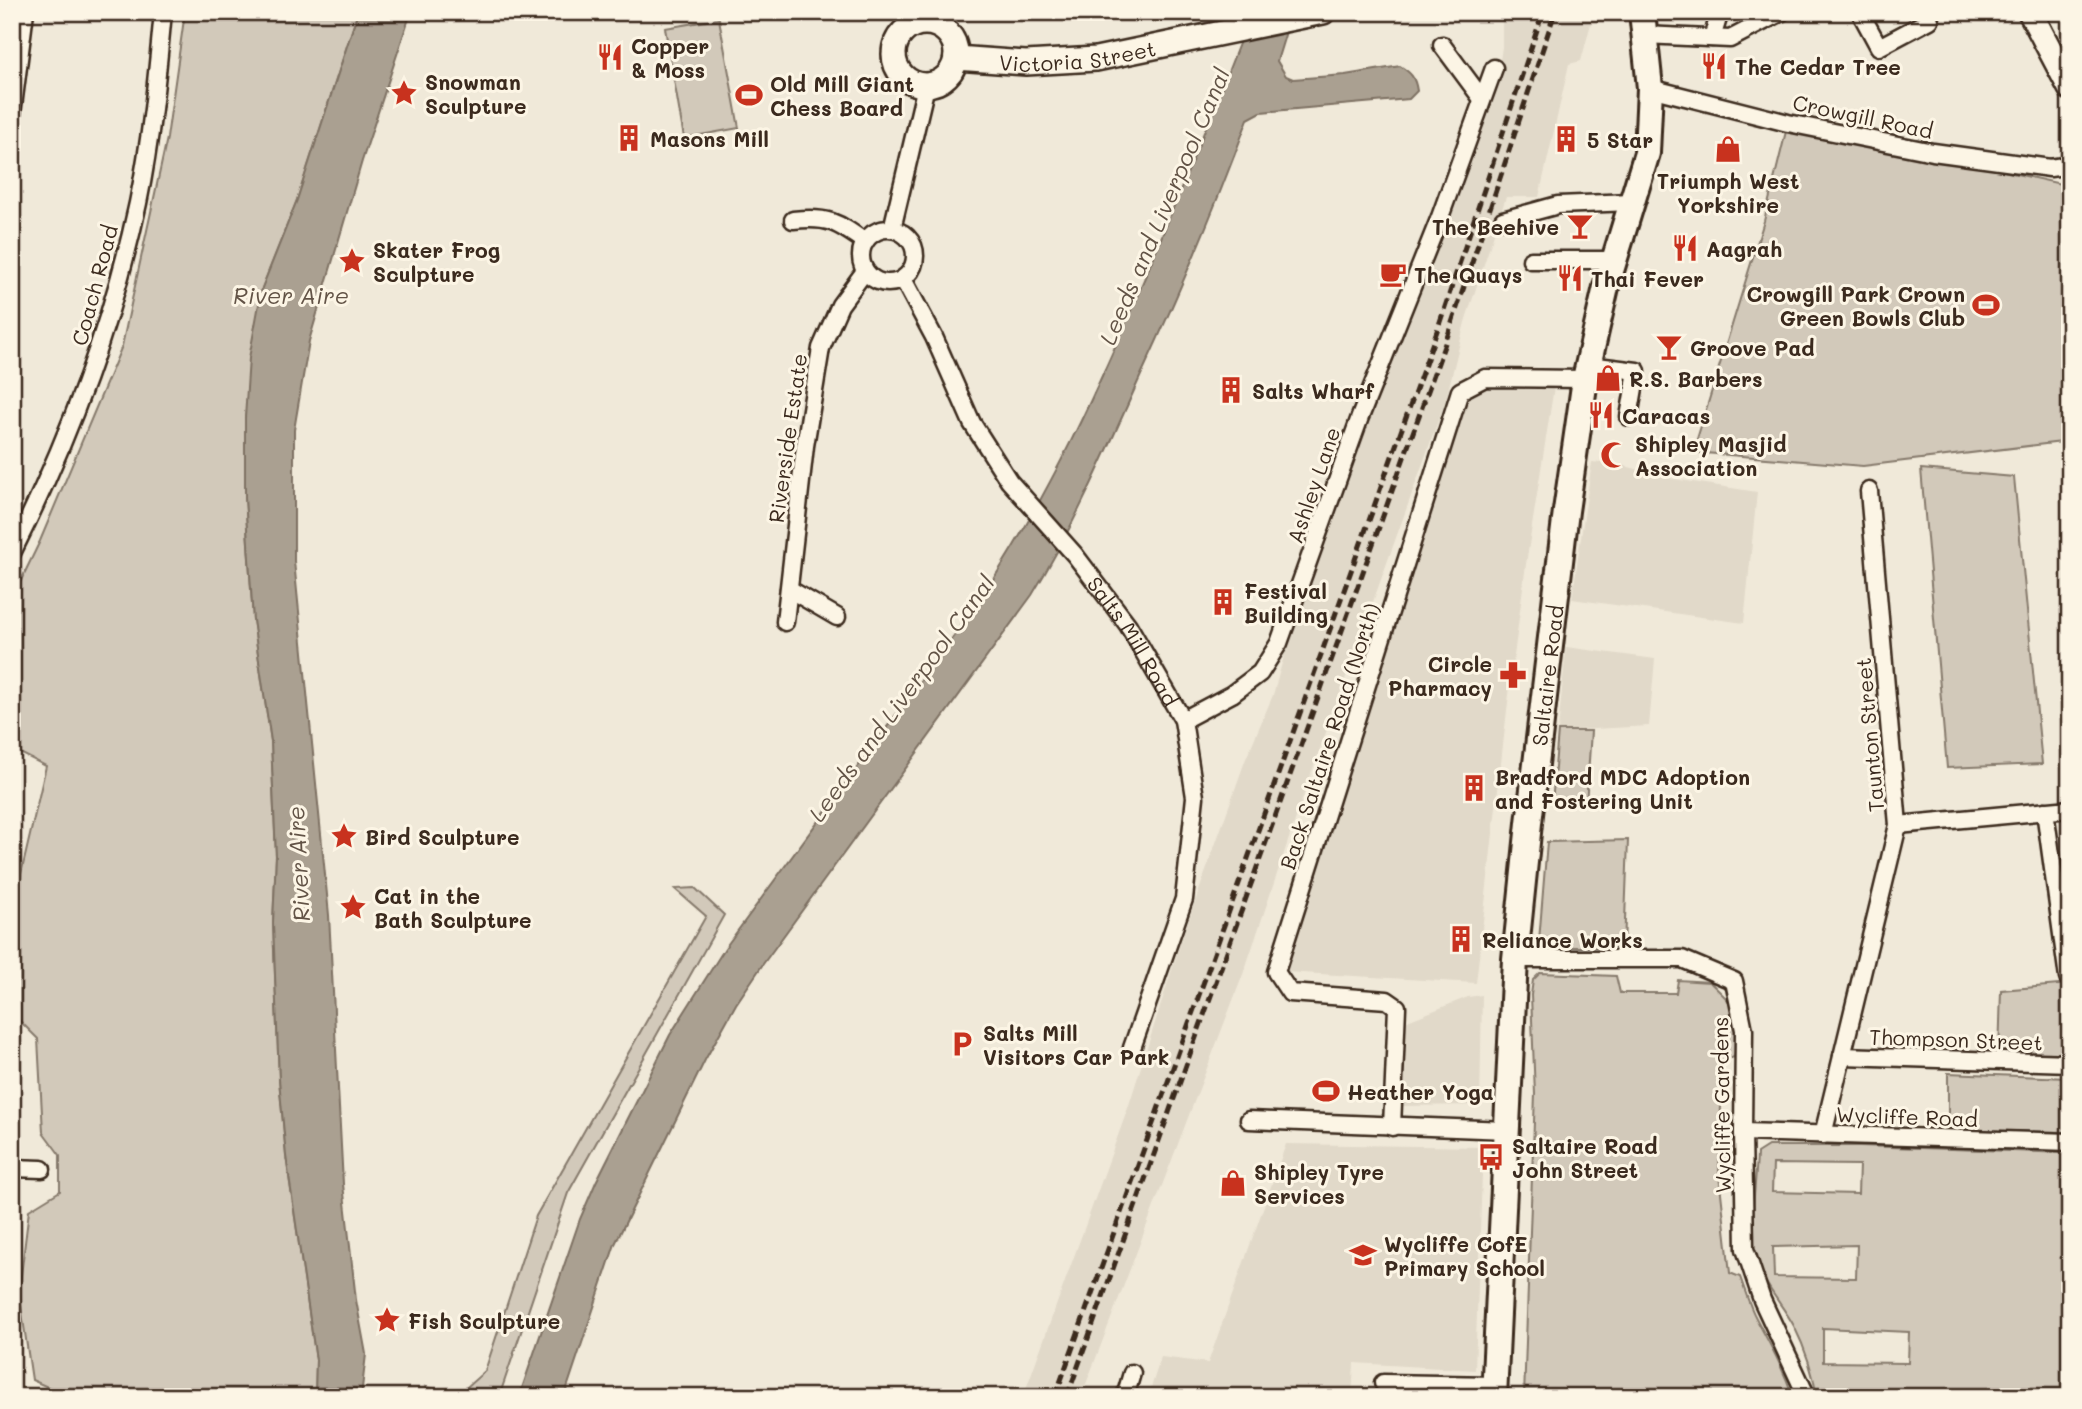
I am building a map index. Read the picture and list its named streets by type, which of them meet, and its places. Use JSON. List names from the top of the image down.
{
  "streets": {
    "main road": ["Saltaire Road"],
    "street": [
      "Victoria Street",
      "Crowgill Road",
      "Coach Road",
      "Riverside Estate",
      "Ashley Lane",
      "Salts Mill Road",
      "Taunton Street",
      "Back Saltaire Road (North)",
      "Thompson Street",
      "Wycliffe Gardens",
      "Wycliffe Road"
    ]
  },
  "crossings": [
    ["Crowgill Road", "Saltaire Road"],
    ["Riverside Estate", "Salts Mill Road"],
    ["Ashley Lane", "Salts Mill Road"],
    ["Saltaire Road", "Back Saltaire Road (North)"],
    ["Saltaire Road", "Wycliffe Gardens"],
    ["Taunton Street", "Thompson Street"],
    ["Taunton Street", "Wycliffe Road"],
    ["Wycliffe Gardens", "Wycliffe Road"]
  ],
  "water": ["Leeds and Liverpool Canal", "River Aire"],
  "places": {
    "restaurant": [
      "Copper & Moss",
      "The Cedar Tree",
      "Aagrah",
      "Thai Fever",
      "Caracas"
    ],
    "place": [
      "Snowman Sculpture",
      "Skater Frog Sculpture",
      "Bird Sculpture",
      "Cat in the Bath Sculpture",
      "Fish Sculpture"
    ],
    "sports": ["Old Mill Giant Chess Board", "Crowgill Park Crown Green Bowls Club", "Heather Yoga"],
    "building": [
      "Masons Mill",
      "5 Star",
      "Salts Wharf",
      "Festival Building",
      "Bradford MDC Adoption and Fostering Unit",
      "Reliance Works"
    ],
    "shop": ["Triumph West Yorkshire", "R.S. Barbers", "Shipley Tyre Services"],
    "bar": ["The Beehive", "Groove Pad"],
    "cafe": ["The Quays"],
    "mosque": ["Shipley Masjid Association"],
    "pharmacy": ["Circle Pharmacy"],
    "parking": ["Salts Mill Visitors Car Park"],
    "bus stop": ["Saltaire Road John Street"],
    "school or university": ["Wycliffe CofE Primary School"]
  }
}
